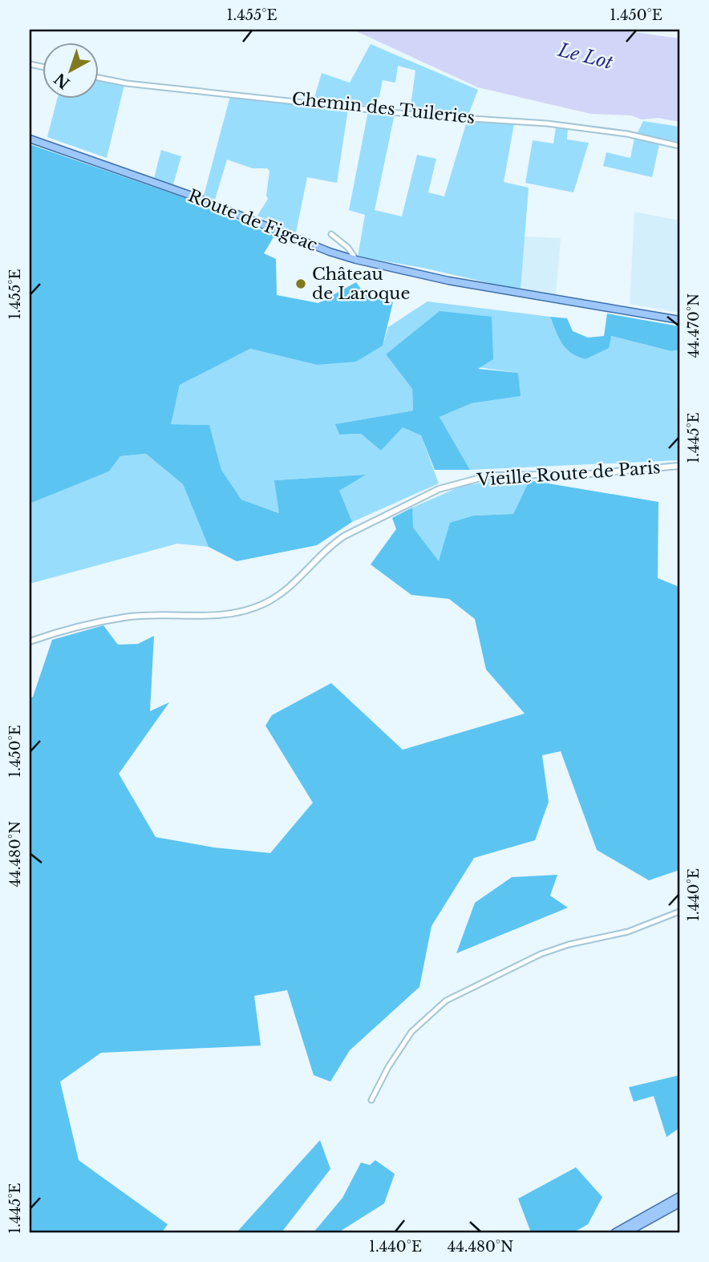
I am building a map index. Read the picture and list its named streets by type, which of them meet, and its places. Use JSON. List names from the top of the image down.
{
  "streets": {
    "main road": ["Route de Figeac"],
    "street": ["Chemin des Tuileries", "Vieille Route de Paris"]
  },
  "water": ["Le Lot"],
  "places": ["Château de Laroque"],
  "north": "bottom left",
  "coordinates": [
    "1.455°E",
    "1.450°E",
    "44.470°N",
    "1.445°E",
    "44.480°N",
    "1.440°E"
  ]
}
